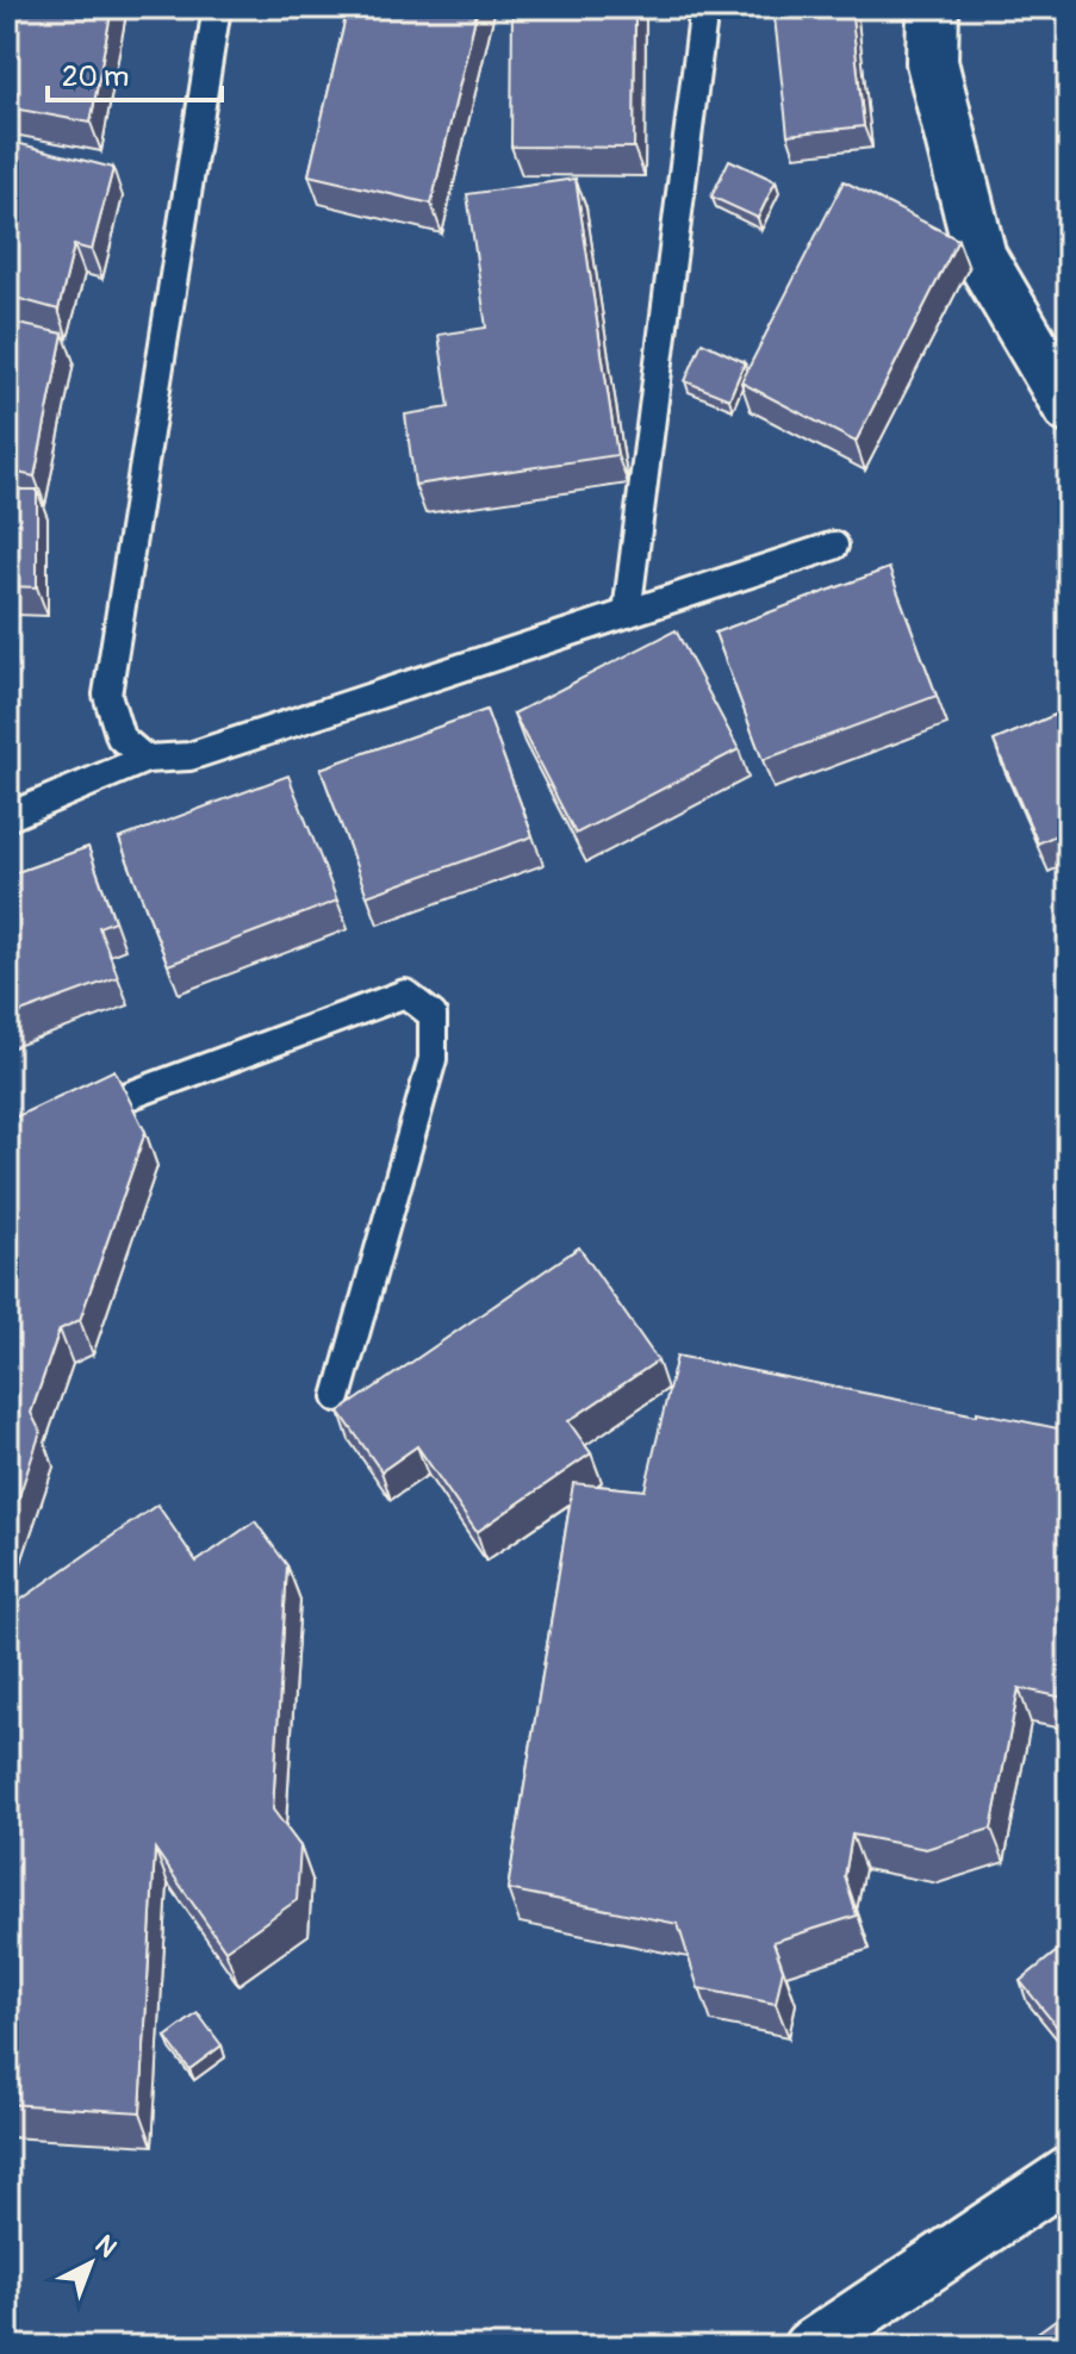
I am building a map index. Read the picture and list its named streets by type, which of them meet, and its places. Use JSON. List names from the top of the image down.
{
  "scale_bar": "20 m",
  "north": "top right"
}
